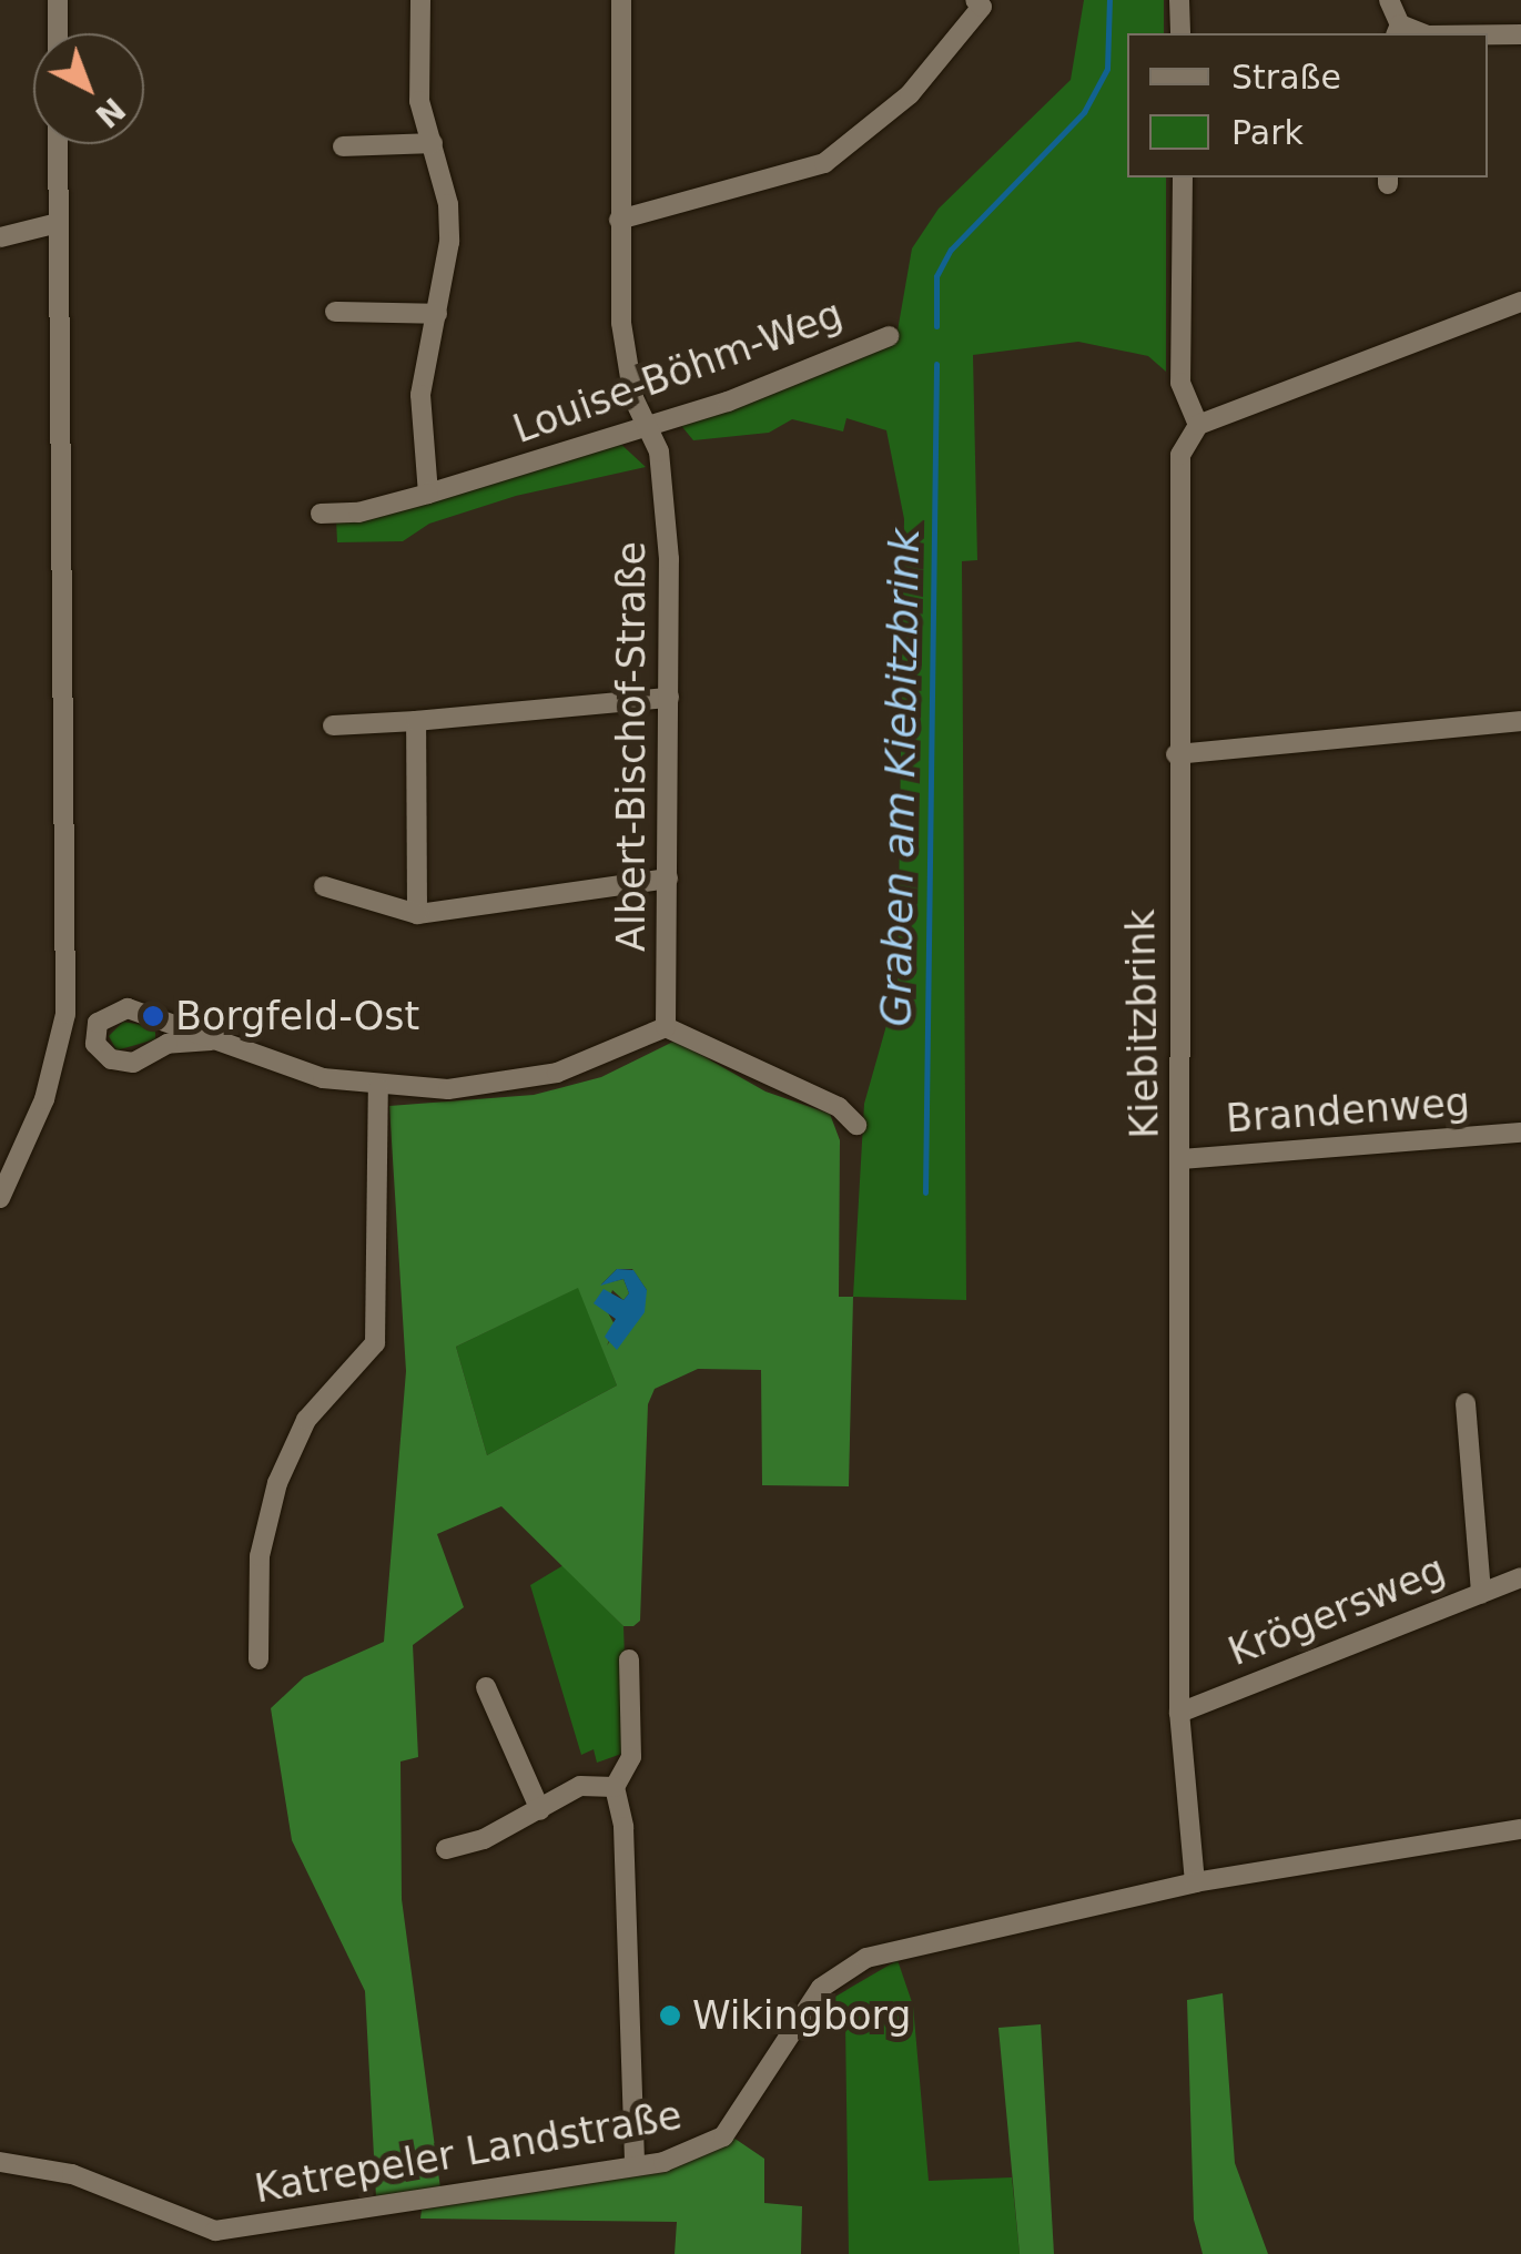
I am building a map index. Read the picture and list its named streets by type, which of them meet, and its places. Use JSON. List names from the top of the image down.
{
  "streets": {
    "street": [
      "Louise-Böhm-Weg",
      "Albert-Bischof-Straße",
      "Kiebitzbrink",
      "Brandenweg",
      "Krögersweg",
      "Katrepeler Landstraße"
    ]
  },
  "crossings": [
    ["Louise-Böhm-Weg", "Albert-Bischof-Straße"],
    ["Kiebitzbrink", "Brandenweg"],
    ["Kiebitzbrink", "Krögersweg"],
    ["Kiebitzbrink", "Katrepeler Landstraße"]
  ],
  "water": ["Graben am Kiebitzbrink"],
  "places": ["Borgfeld-Ost", "Wikingborg"],
  "legend": ["Straße", "Park"],
  "north": "bottom right"
}
